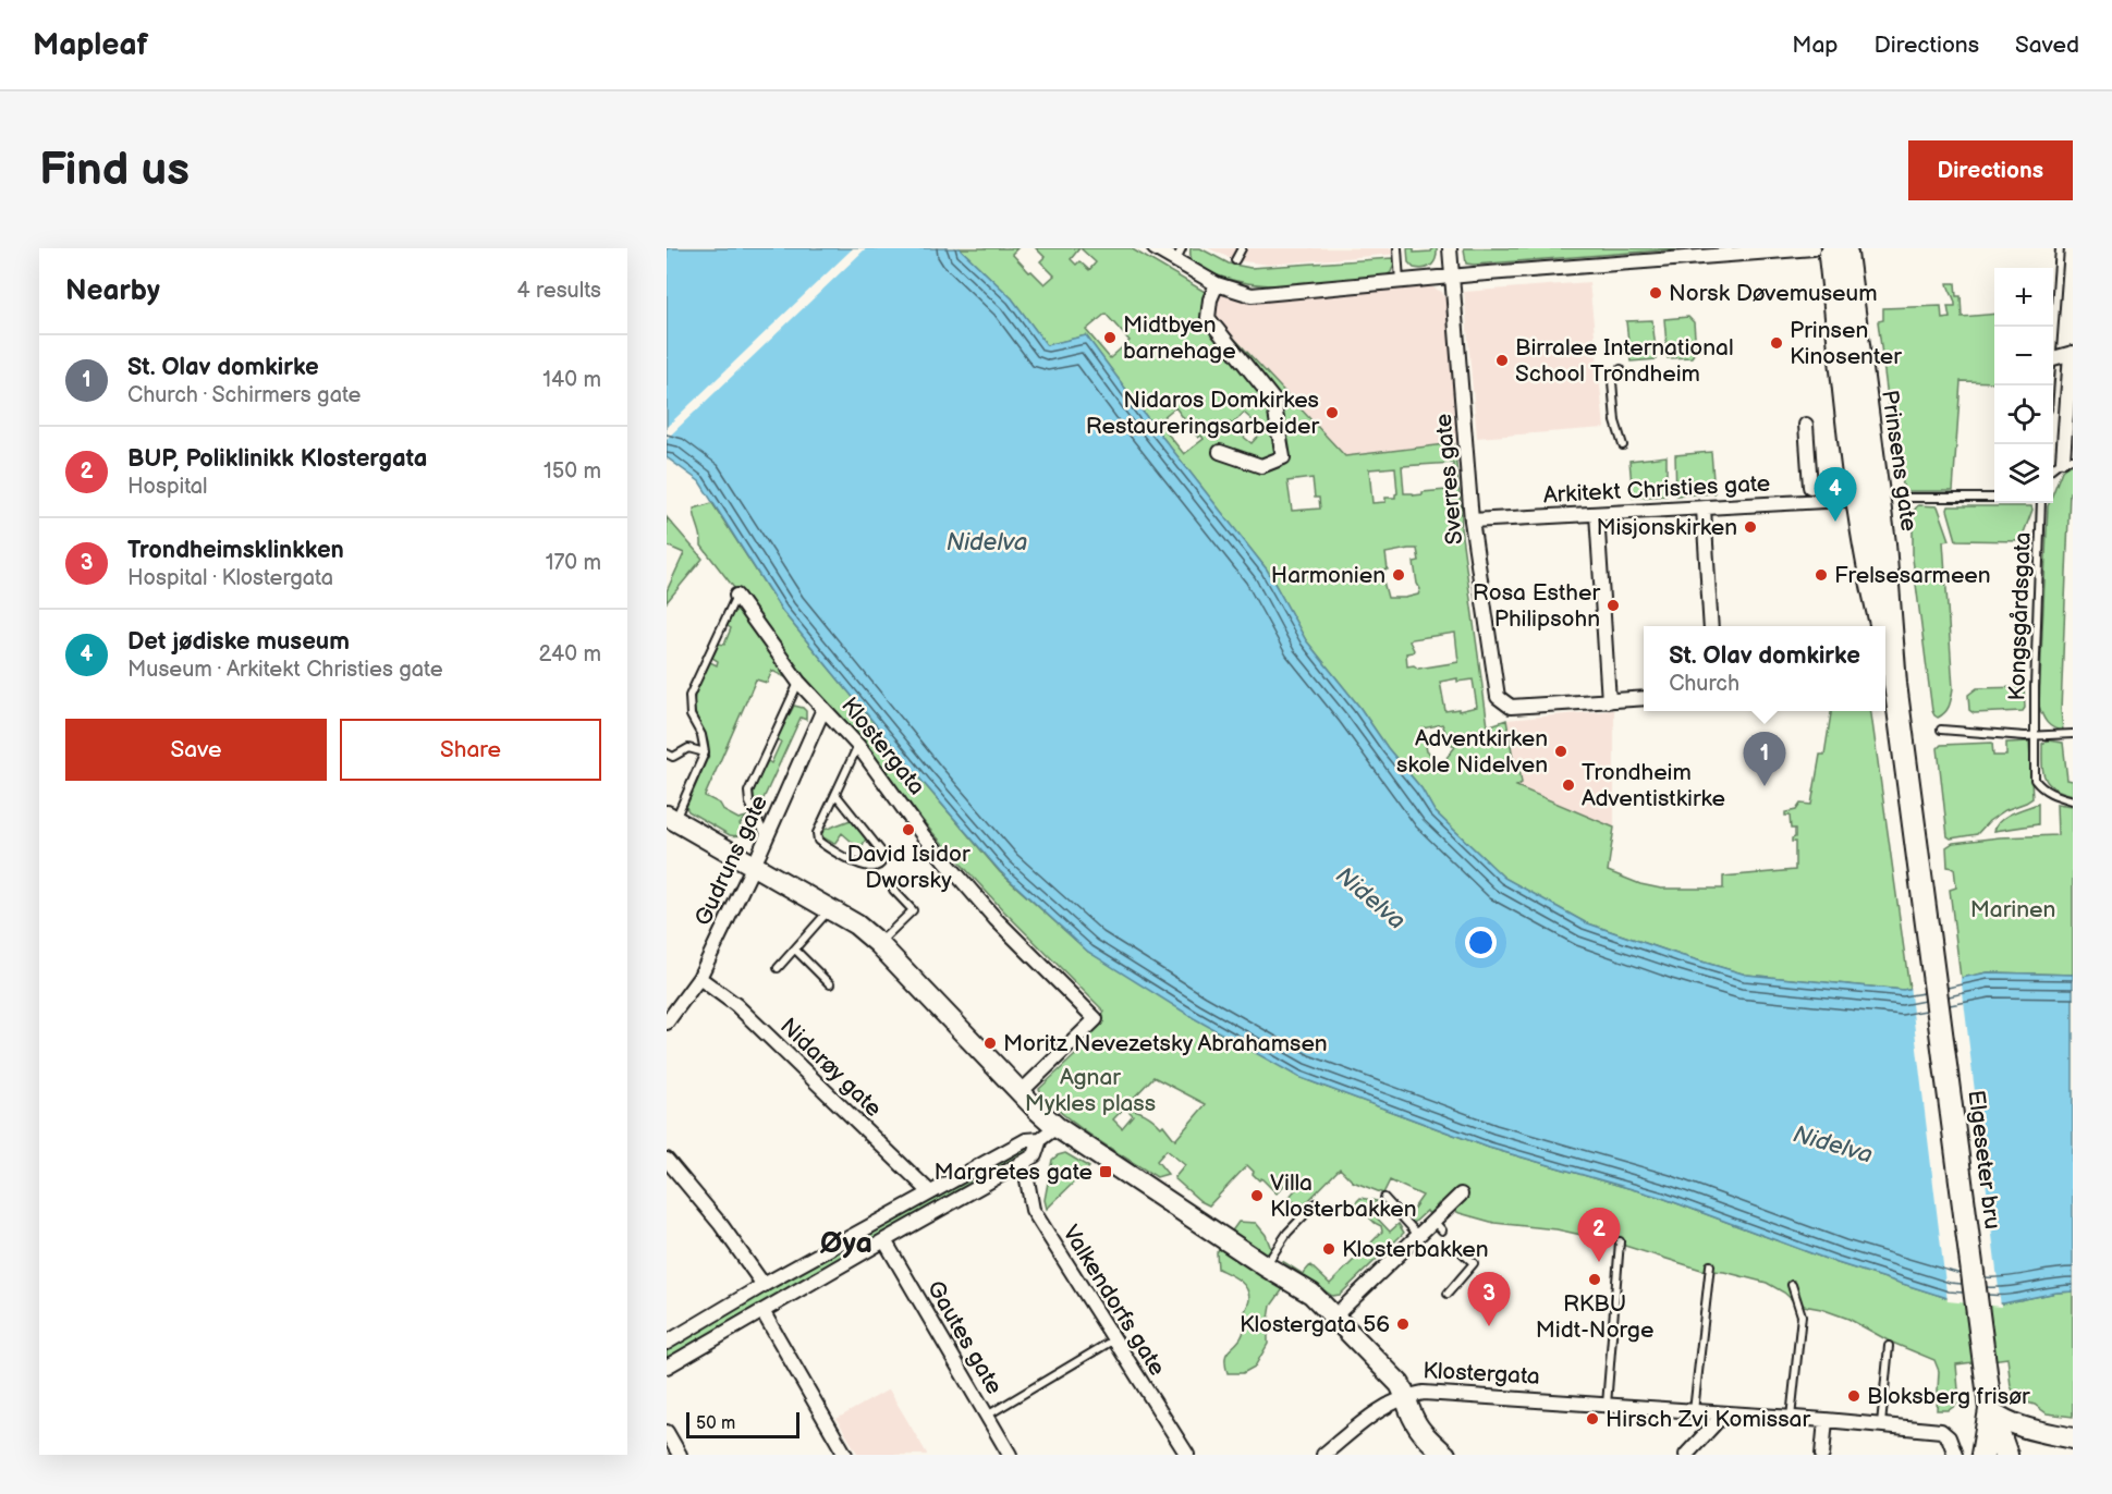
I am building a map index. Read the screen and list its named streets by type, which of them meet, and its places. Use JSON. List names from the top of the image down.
{
  "streets": {
    "main road": ["Prinsens gate", "Elgeseter bru"],
    "street": [
      "Sverres gate",
      "Arkitekt Christies gate",
      "Klostergata",
      "Gudruns gate",
      "Nidarøy gate",
      "Valkendorfs gate",
      "Gautes gate"
    ],
    "lane": ["Kongsgårdsgata"]
  },
  "crossings": [
    ["Prinsens gate", "Elgeseter bru"],
    ["Sverres gate", "Arkitekt Christies gate"],
    ["Klostergata", "Gudruns gate"],
    ["Gudruns gate", "Nidarøy gate"]
  ],
  "districts": ["Øya"],
  "water": ["Nidelva"],
  "parks": ["Marinen", "Agnar Mykles plass"],
  "places": {
    "other": [
      "Norsk Døvemuseum",
      "Midtbyen barnehage",
      "Prinsen Kinosenter",
      "Birralee International School Trondheim",
      "Nidaros Domkirkes Restaureringsarbeider",
      "Misjonskirken",
      "Harmonien",
      "Frelsesarmeen",
      "Rosa Esther Philipsohn",
      "Adventkirken skole Nidelven",
      "Trondheim Adventistkirke",
      "David Isidor Dworsky",
      "Moritz Nevezetsky Abrahamsen",
      "Villa Klosterbakken",
      "Klosterbakken",
      "RKBU Midt-Norge",
      "Klostergata 56",
      "Bloksberg frisør",
      "Hirsch Zvi Komissar"
    ],
    "transit": ["Margretes gate"]
  },
  "scale_bar": "50 m",
  "page": {
    "header": "Mapleaf",
    "nav": ["Map", "Directions", "Saved"],
    "buttons": [
      "Directions",
      ["Save", "Share"]
    ],
    "title": "Find us",
    "heading": ["Nearby", "4 results"],
    "map_buttons": ["+", "−"],
    "list": [
      {
        "mark": "1",
        "name": "St. Olav domkirke",
        "note": "Church · Schirmers gate",
        "value": "140 m"
      },
      {
        "mark": "2",
        "name": "BUP, Poliklinikk Klostergata",
        "note": "Hospital",
        "value": "150 m"
      },
      {
        "mark": "3",
        "name": "Trondheimsklinkken",
        "note": "Hospital · Klostergata",
        "value": "170 m"
      },
      {
        "mark": "4",
        "name": "Det jødiske museum",
        "note": "Museum · Arkitekt Christies gate",
        "value": "240 m"
      }
    ],
    "pins": [
      "4",
      "1",
      "2",
      "3"
    ],
    "popup": ["St. Olav domkirke", "Church"],
    "scale": "50 m"
  }
}
